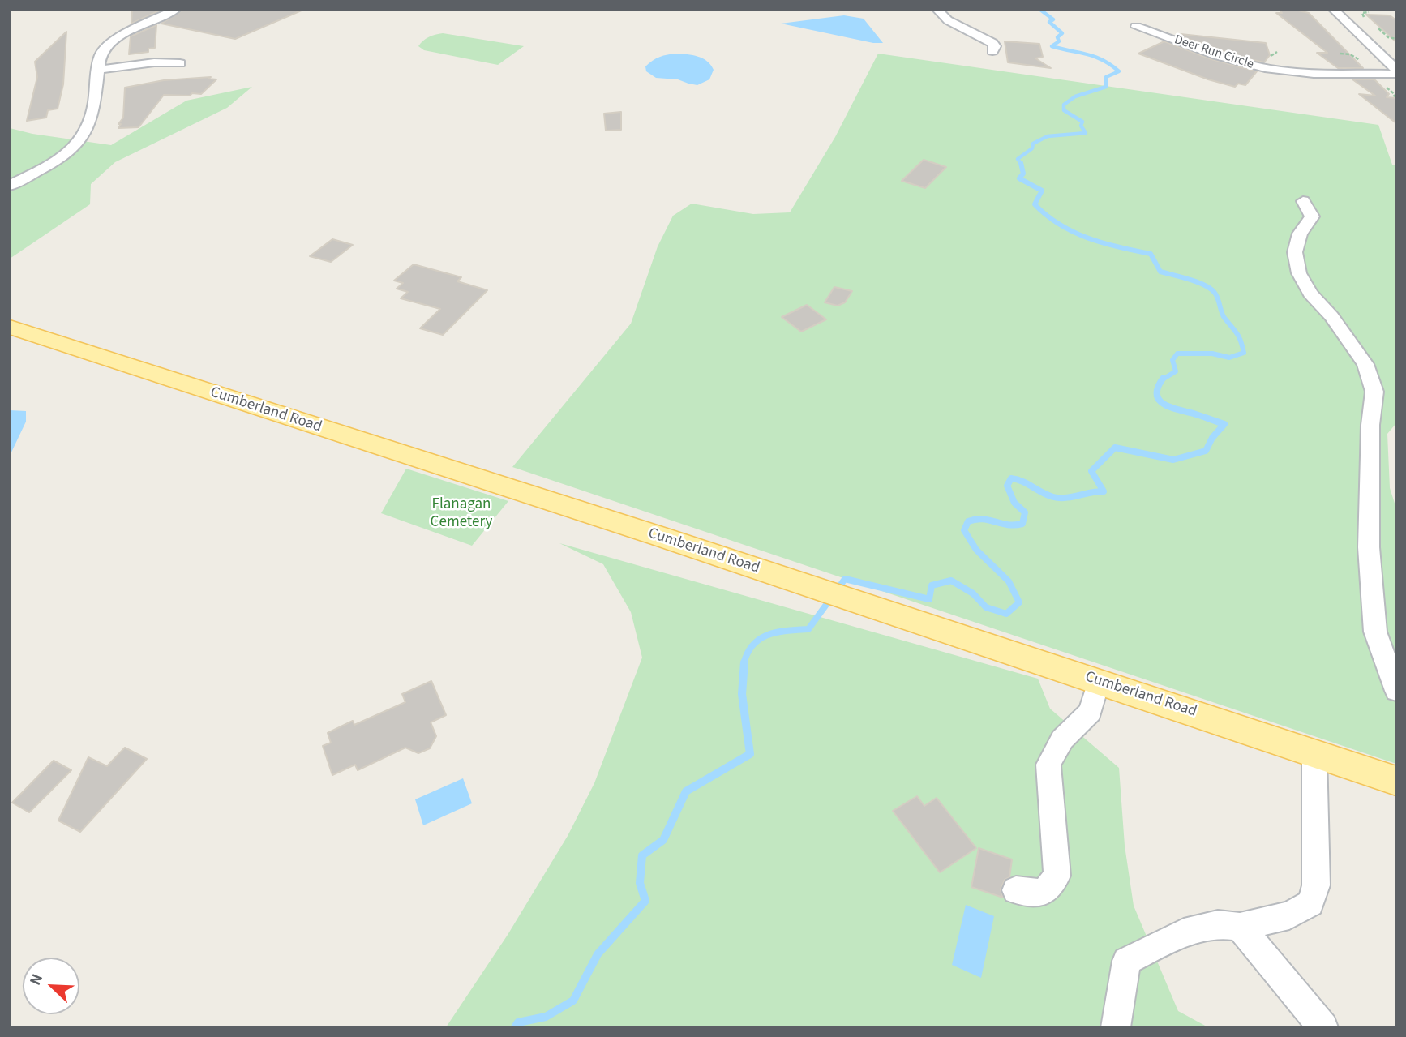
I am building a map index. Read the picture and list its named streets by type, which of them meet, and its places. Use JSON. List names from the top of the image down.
{
  "streets": {
    "main road": ["Cumberland Road"],
    "street": ["Deer Run Circle"]
  },
  "parks": ["Flanagan Cemetery"],
  "north": "top left"
}
